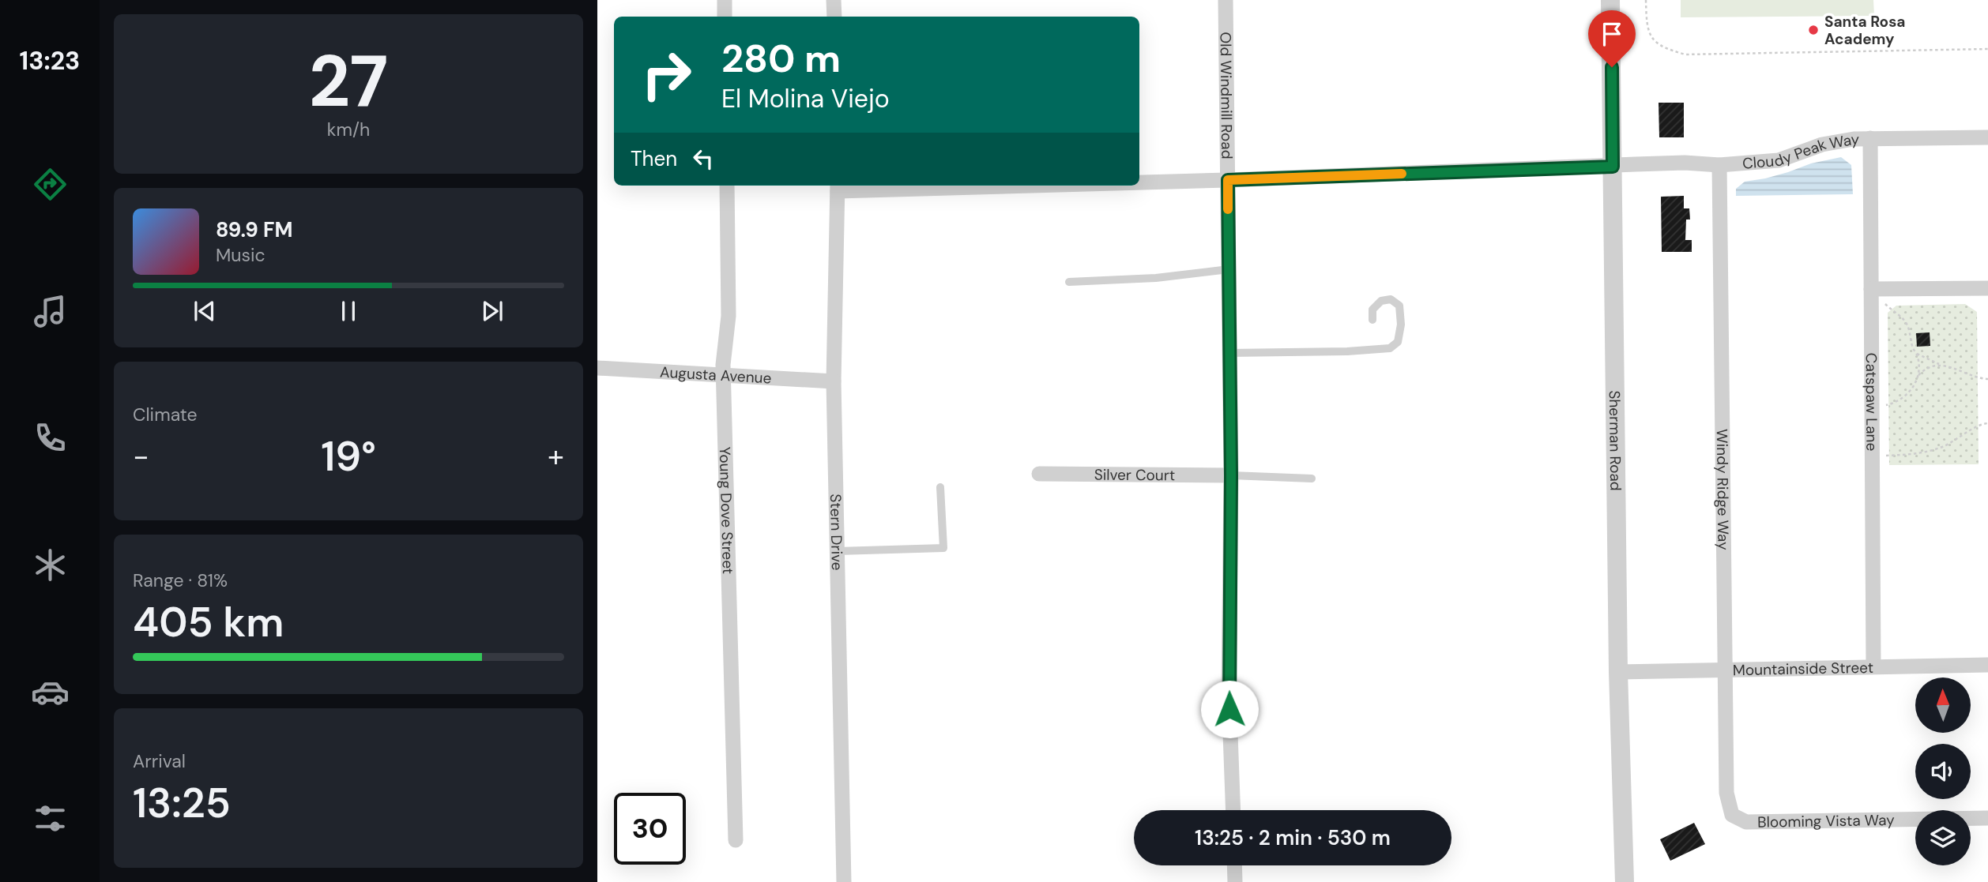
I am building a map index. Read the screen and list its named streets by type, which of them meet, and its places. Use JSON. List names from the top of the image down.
{
  "streets": {
    "street": [
      "Old Windmill Road",
      "Cloudy Peak Way",
      "Augusta Avenue",
      "Catspaw Lane",
      "Sherman Road",
      "Silver Court",
      "Windy Ridge Way",
      "Young Dove Street",
      "Stern Drive",
      "Mountainside Street",
      "Blooming Vista Way"
    ]
  },
  "crossings": [
    ["Old Windmill Road", "Cloudy Peak Way"],
    ["Old Windmill Road", "Silver Court"],
    ["Cloudy Peak Way", "Catspaw Lane"],
    ["Cloudy Peak Way", "Sherman Road"],
    ["Cloudy Peak Way", "Windy Ridge Way"],
    ["Cloudy Peak Way", "Stern Drive"],
    ["Augusta Avenue", "Young Dove Street"],
    ["Augusta Avenue", "Stern Drive"],
    ["Catspaw Lane", "Mountainside Street"],
    ["Sherman Road", "Mountainside Street"],
    ["Windy Ridge Way", "Mountainside Street"],
    ["Windy Ridge Way", "Blooming Vista Way"]
  ],
  "places": ["Santa Rosa Academy"],
  "north": "top",
  "page": {
    "tabs": "13:23",
    "tile": [
      ["27", "km/h"],
      "Climate",
      ["Range · 81%", "405 km"],
      ["Arrival", "13:25"]
    ],
    "turn": ["280 m", "El Molina Viejo"],
    "then": "Then",
    "song": ["89.9 FM", "Music"],
    "heat": ["−", "19°", "+"],
    "limit": "30",
    "trip": "13:25 · 2 min · 530 m"
  }
}
